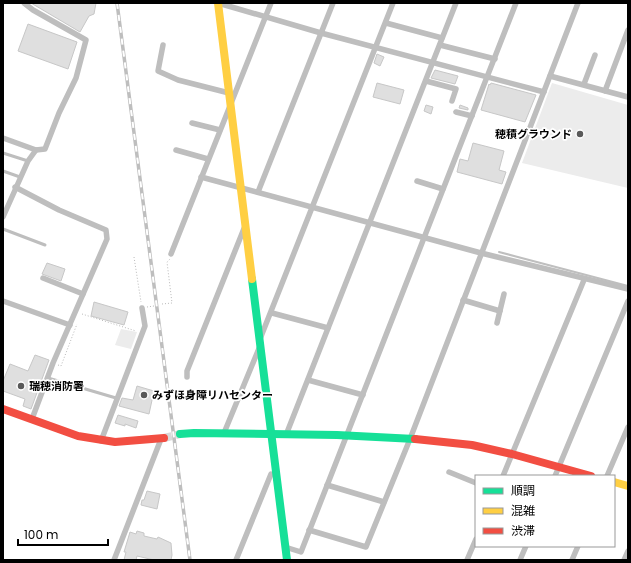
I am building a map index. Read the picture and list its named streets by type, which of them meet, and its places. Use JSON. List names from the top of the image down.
{
  "places": ["穂積グラウンド", "瑞穂消防署", "みずほ身障リハセンター"],
  "legend": ["順調", "混雑", "渋滞"],
  "scale_bar": "100 m"
}
